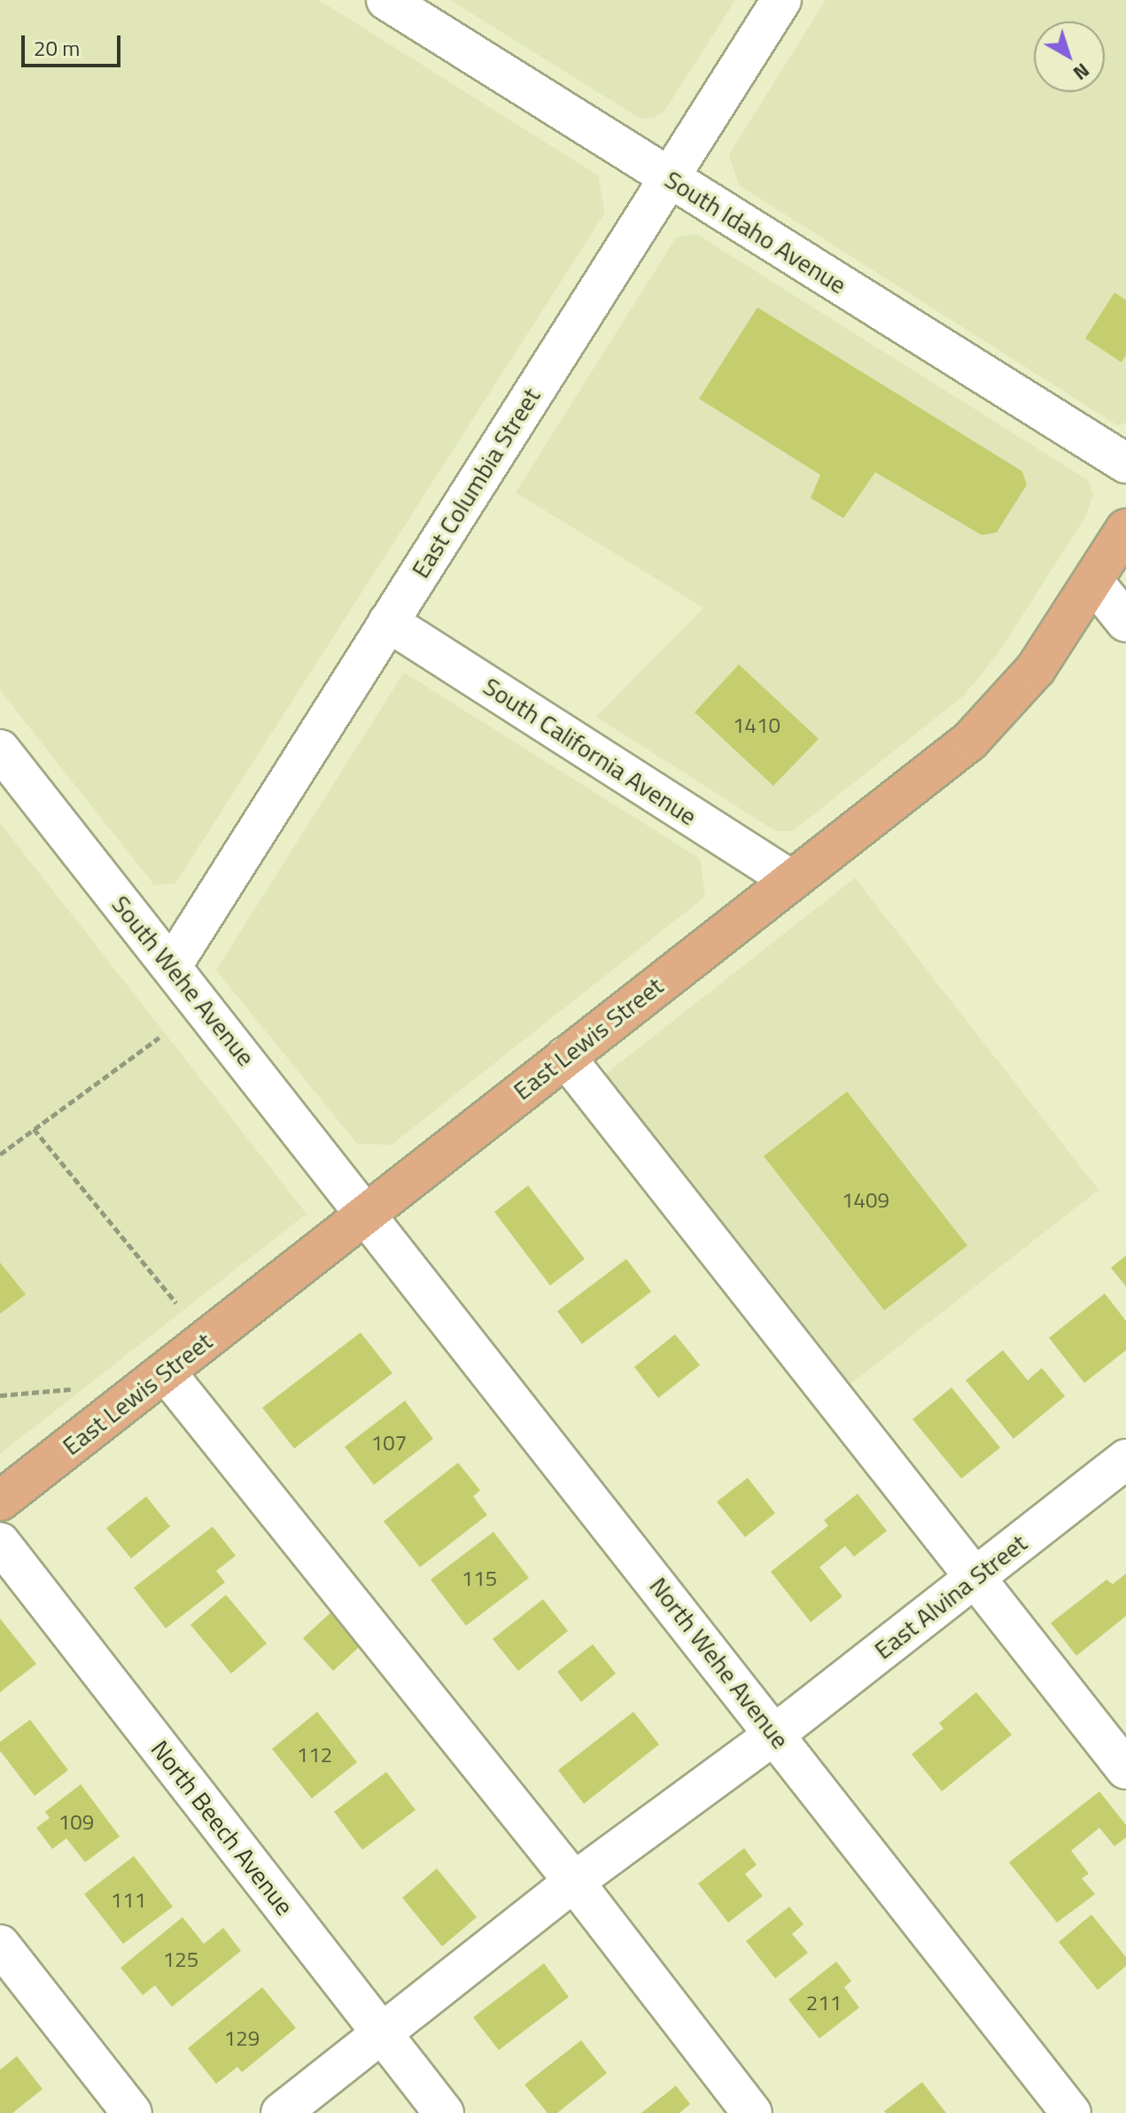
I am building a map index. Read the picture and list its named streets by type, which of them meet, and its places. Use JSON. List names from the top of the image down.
{
  "streets": {
    "main road": ["East Lewis Street"],
    "street": [
      "South Idaho Avenue",
      "East Columbia Street",
      "South California Avenue",
      "South Wehe Avenue",
      "East Alvina Street",
      "North Wehe Avenue",
      "North Beech Avenue"
    ]
  },
  "crossings": [
    ["South Idaho Avenue", "East Columbia Street"],
    ["East Columbia Street", "South California Avenue"],
    ["East Columbia Street", "South Wehe Avenue"],
    ["South California Avenue", "East Lewis Street"],
    ["South Wehe Avenue", "East Lewis Street"],
    ["South Wehe Avenue", "North Wehe Avenue"],
    ["East Lewis Street", "North Wehe Avenue"],
    ["East Alvina Street", "North Wehe Avenue"],
    ["East Alvina Street", "North Beech Avenue"]
  ],
  "house_numbers": [
    "1410",
    "1409",
    "107",
    "115",
    "112",
    "109",
    "111",
    "125",
    "211",
    "129"
  ],
  "scale_bar": "20 m",
  "north": "bottom right"
}
